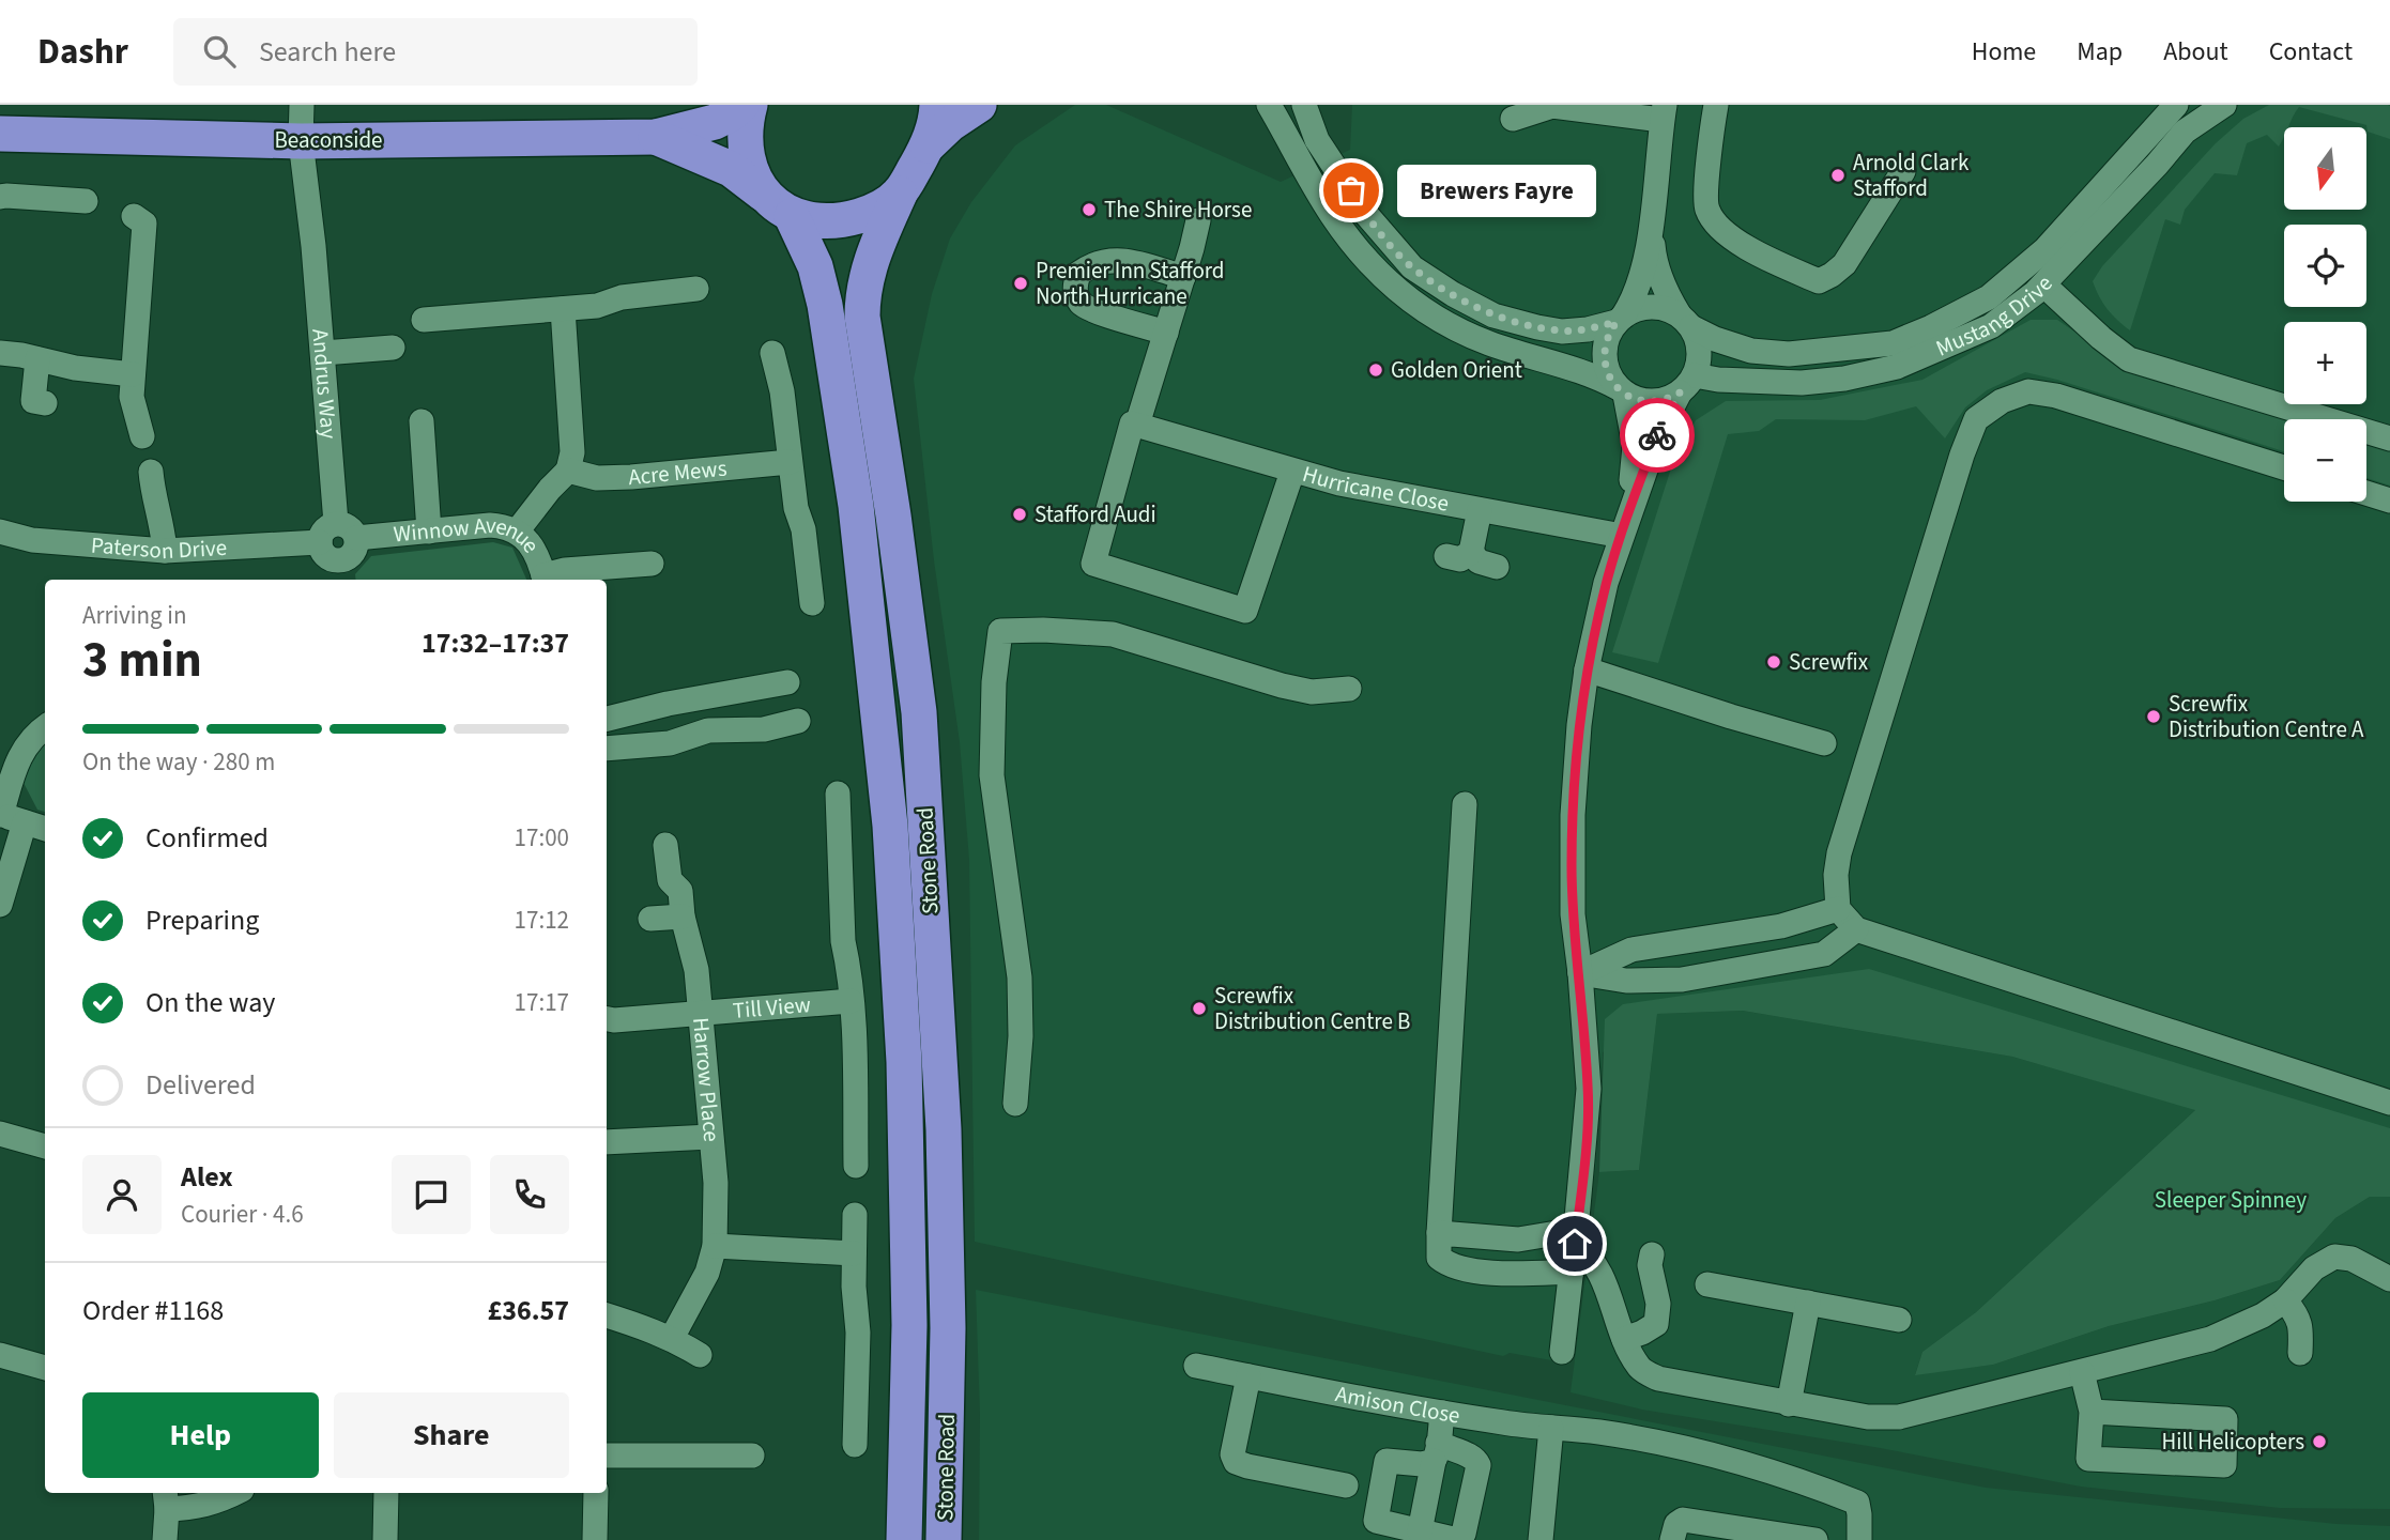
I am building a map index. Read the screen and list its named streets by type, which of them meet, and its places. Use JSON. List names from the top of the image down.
{
  "streets": {
    "highway": ["Beaconside", "Stone Road"],
    "street": [
      "Mustang Drive",
      "Andrus Way",
      "Acre Mews",
      "Hurricane Close",
      "Paterson Drive",
      "Winnow Avenue",
      "Till View",
      "Harrow Place",
      "Amison Close"
    ]
  },
  "crossings": [
    ["Beaconside", "Andrus Way"],
    ["Beaconside", "Stone Road"],
    ["Andrus Way", "Paterson Drive"],
    ["Till View", "Harrow Place"]
  ],
  "parks": ["Sleeper Spinney"],
  "places": [
    "Arnold Clark Stafford",
    "Brewers Fayre",
    "The Shire Horse",
    "Premier Inn Stafford North Hurricane",
    "Golden Orient",
    "Stafford Audi",
    "Screwfix",
    "Screwfix Distribution Centre A",
    "Screwfix Distribution Centre B",
    "Hill Helicopters"
  ],
  "north": "bottom",
  "page": {
    "header": "Dashr",
    "search": "Search here",
    "nav": [
      "Home",
      "Map",
      "About",
      "Contact"
    ],
    "map_buttons": ["+", "−"],
    "bubble": "Brewers Fayre",
    "heading": ["3 min", "Arriving in", "17:32–17:37"],
    "panel": [
      "Alex",
      "Courier · 4.6",
      "Order #1168",
      "£36.57"
    ],
    "bar": "On the way · 280 m",
    "list": [
      ["Confirmed", "17:00"],
      ["Preparing", "17:12"],
      ["On the way", "17:17"],
      "Delivered"
    ],
    "buttons": ["Help", "Share"]
  }
}
